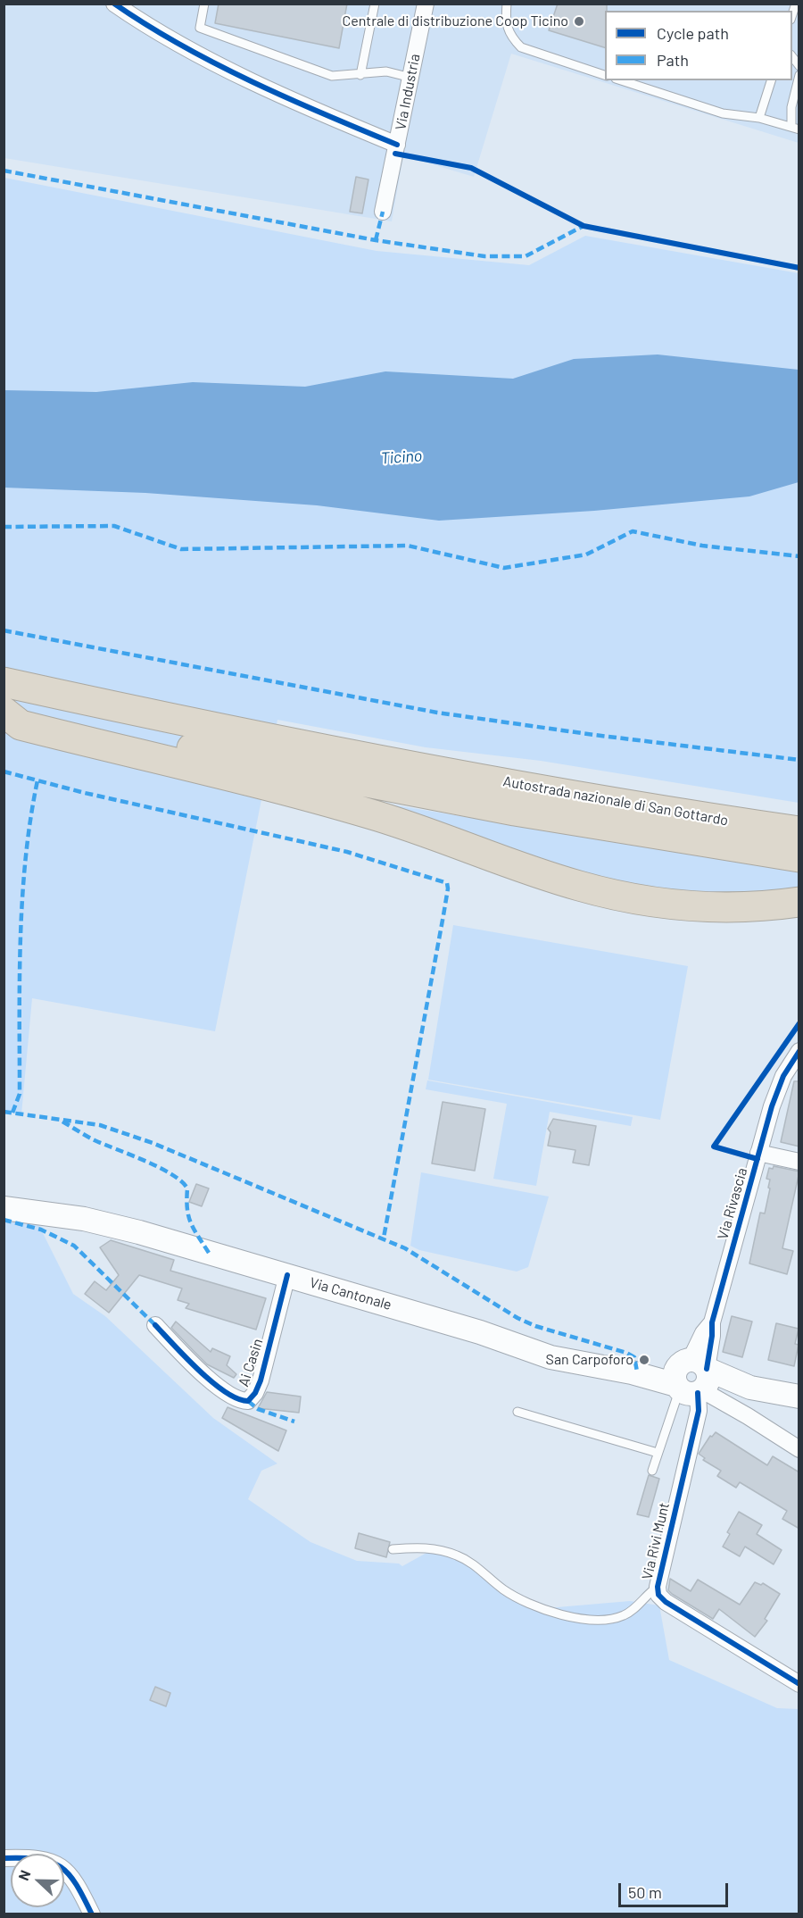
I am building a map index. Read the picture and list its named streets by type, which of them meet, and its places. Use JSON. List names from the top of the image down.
{
  "streets": {
    "highway": ["Autostrada nazionale di San Gottardo"],
    "main road": ["Via Cantonale"],
    "street": [
      "Via Industria",
      "Via Rivascia",
      "Ai Casin",
      "Via Rivi Munt"
    ]
  },
  "crossings": [
    ["Via Rivascia", "Via Cantonale"],
    ["Via Rivascia", "Via Rivi Munt"],
    ["Via Cantonale", "Ai Casin"],
    ["Via Cantonale", "Via Rivi Munt"]
  ],
  "water": ["Ticino"],
  "places": ["Centrale di distribuzione Coop Ticino", "San Carpoforo"],
  "legend": ["Cycle path", "Path"],
  "scale_bar": "50 m",
  "north": "left"
}
